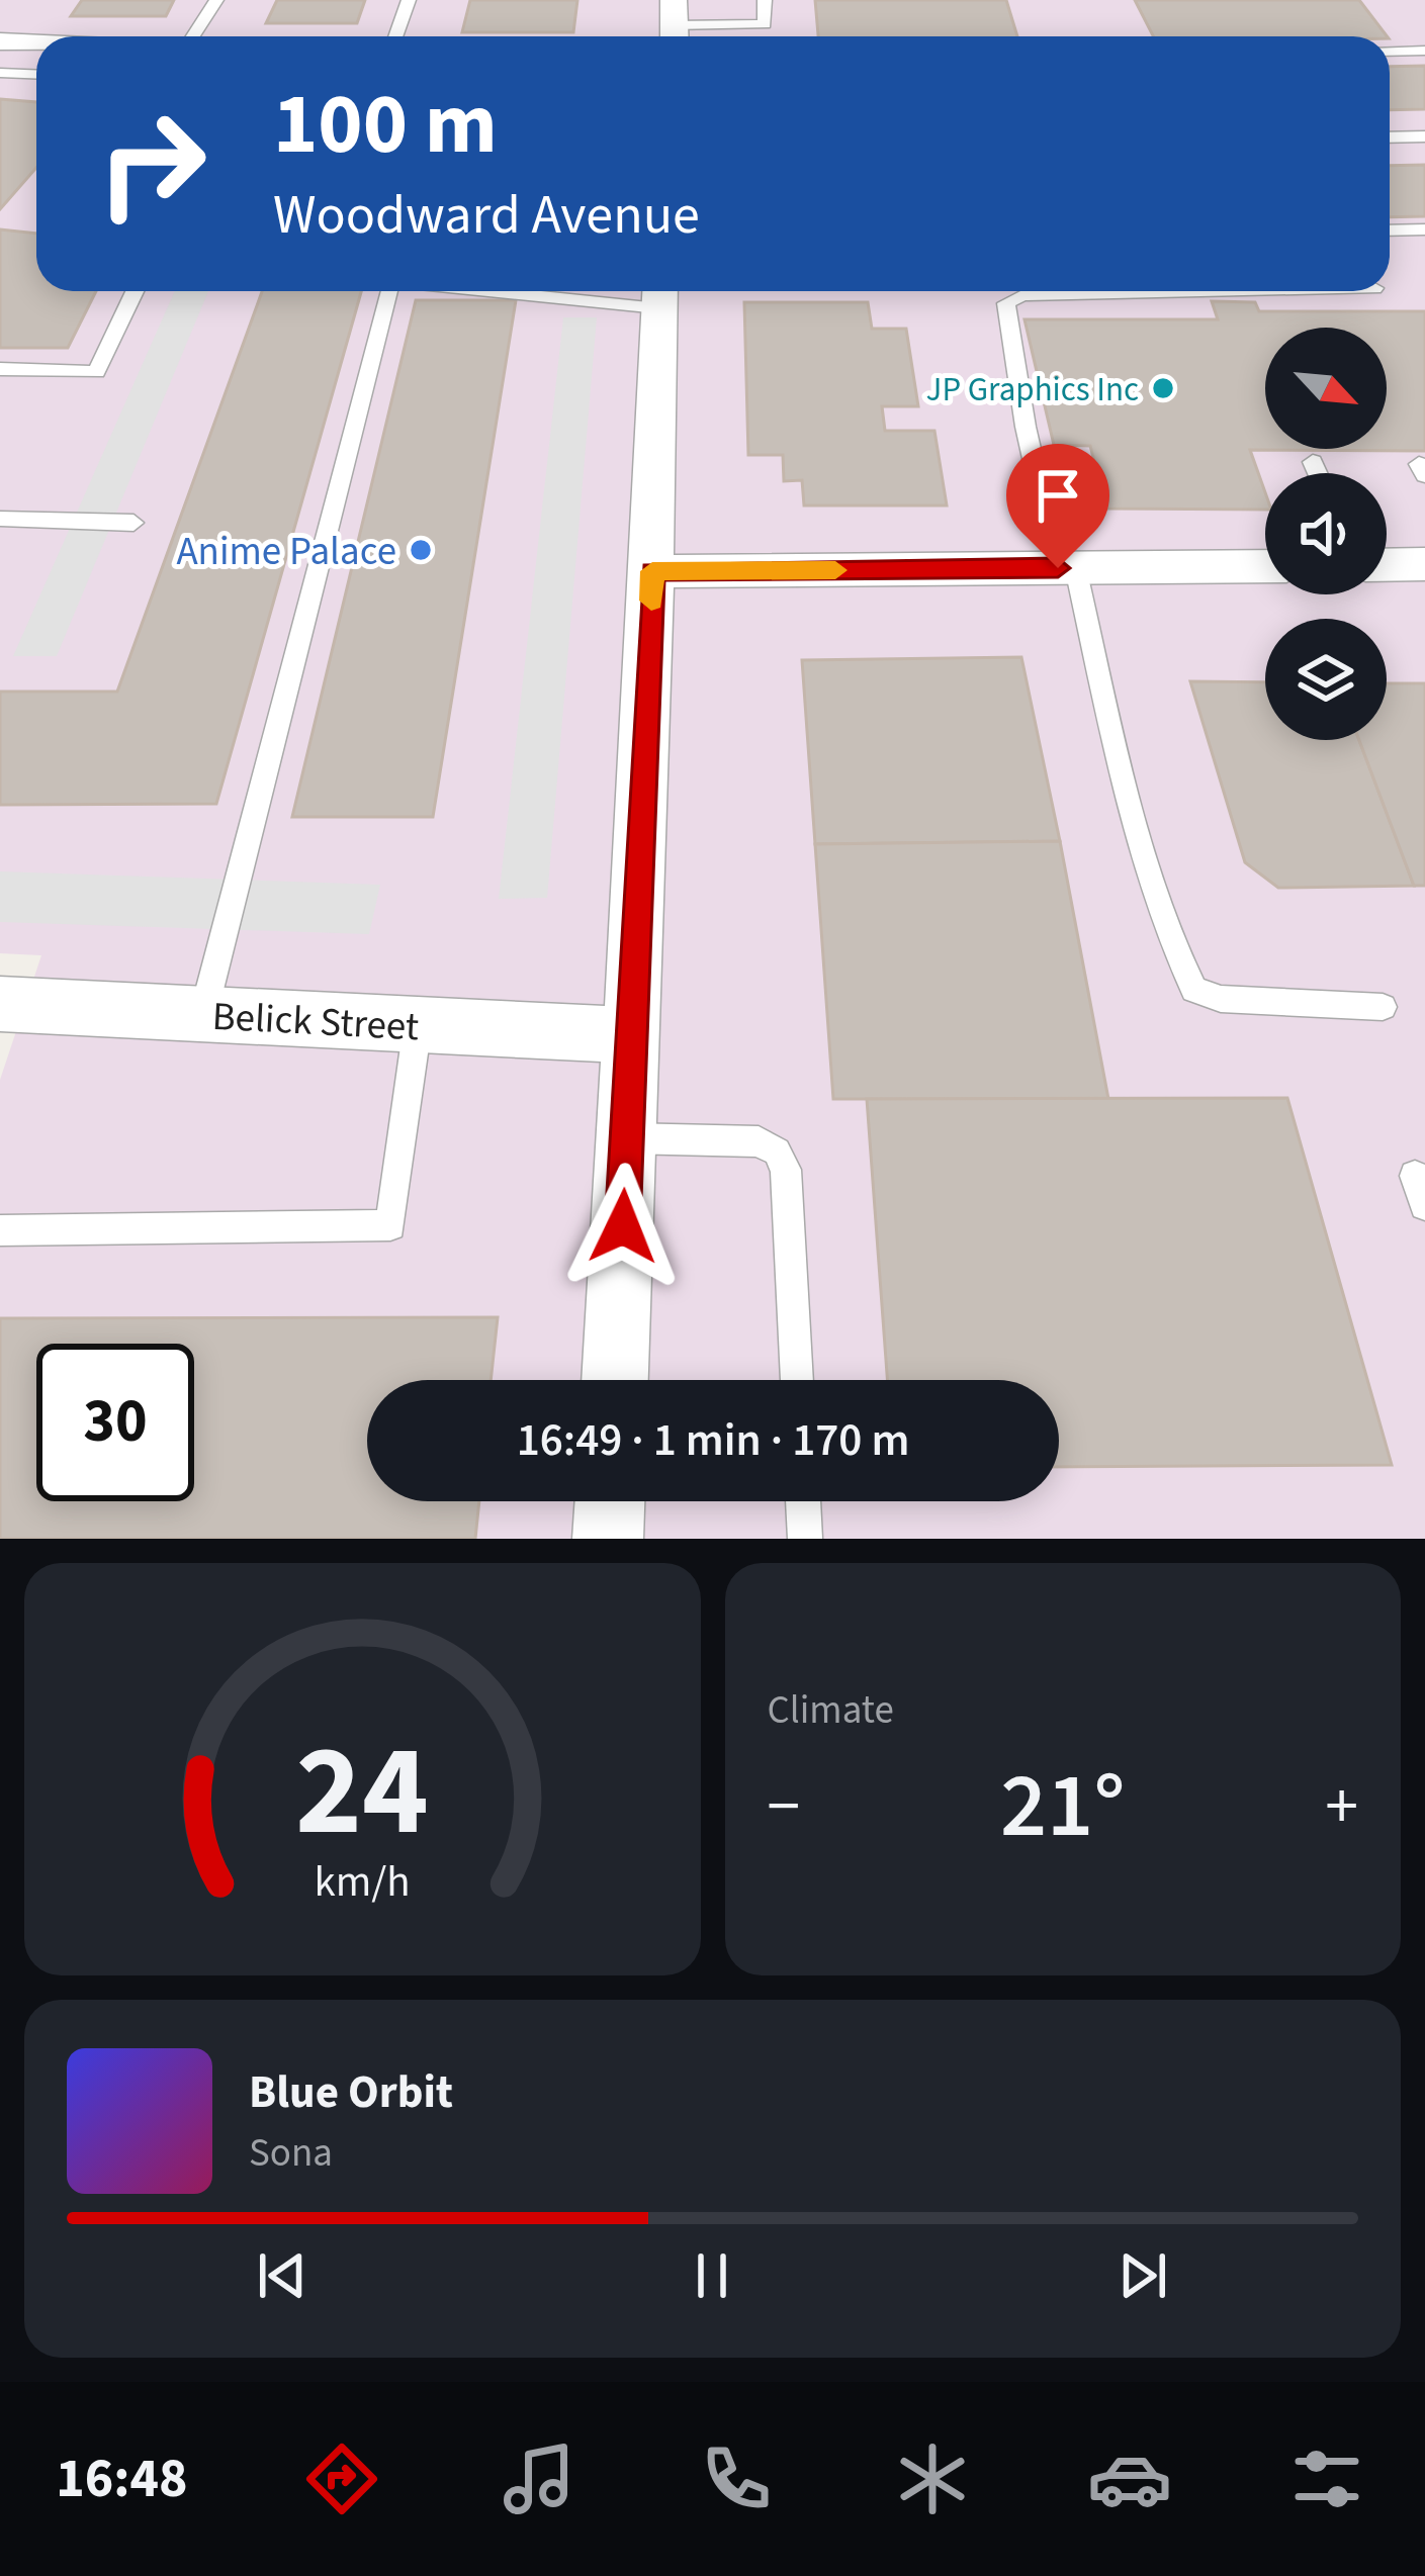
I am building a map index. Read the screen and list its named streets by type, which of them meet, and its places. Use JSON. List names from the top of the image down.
{
  "streets": {
    "street": ["Belick Street"]
  },
  "places": ["JP Graphics Inc", "Anime Palace"],
  "north": "bottom right",
  "page": {
    "turn": ["100 m", "Woodward Avenue"],
    "limit": "30",
    "trip": "16:49 · 1 min · 170 m",
    "tile": "Climate",
    "heat": ["−", "21°", "+"],
    "song": ["Blue Orbit", "Sona"],
    "tabs": "16:48",
    "gauge": ["24", "km/h"]
  }
}
